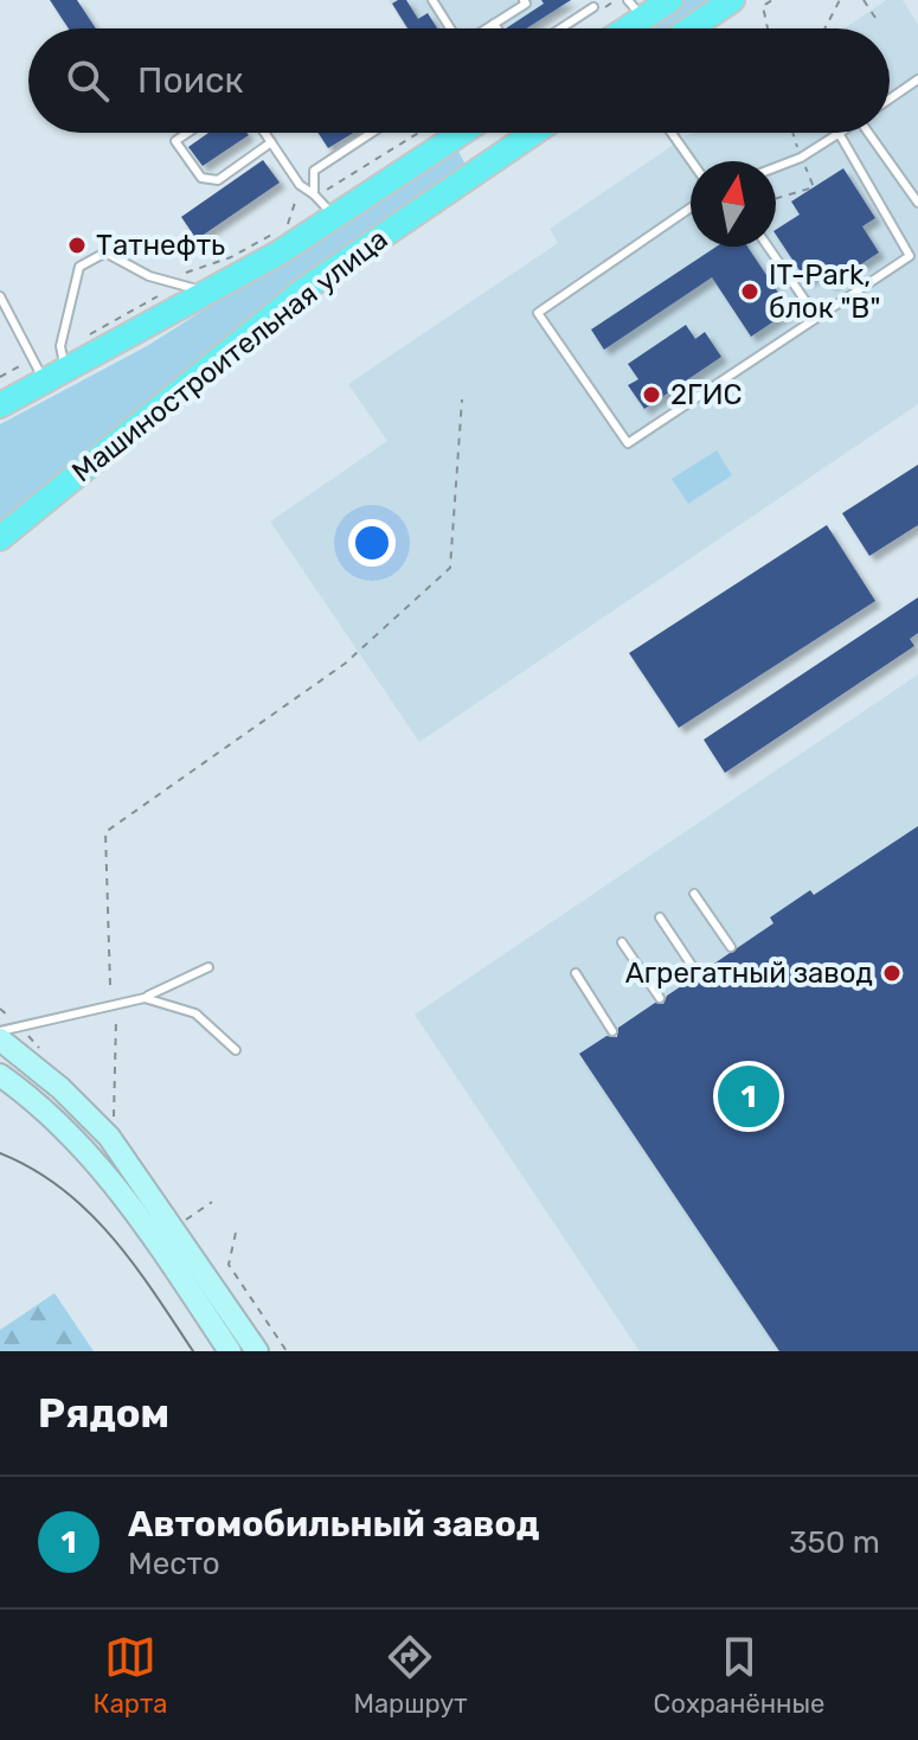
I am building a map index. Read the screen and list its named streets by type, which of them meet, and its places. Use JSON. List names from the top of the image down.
{
  "streets": {
    "main road": ["Машиностроительная улица"]
  },
  "places": [
    "Татнефть",
    "IT-Park, блок \"В\"",
    "2ГИС",
    "Агрегатный завод"
  ],
  "north": "top",
  "page": {
    "search": "Поиск",
    "pins": "1",
    "heading": "Рядом",
    "list": [
      {
        "mark": "1",
        "name": "Автомобильный завод",
        "note": "Место",
        "value": "350 m"
      }
    ],
    "nav": ["Карта", "Маршрут", "Сохранённые"]
  }
}
